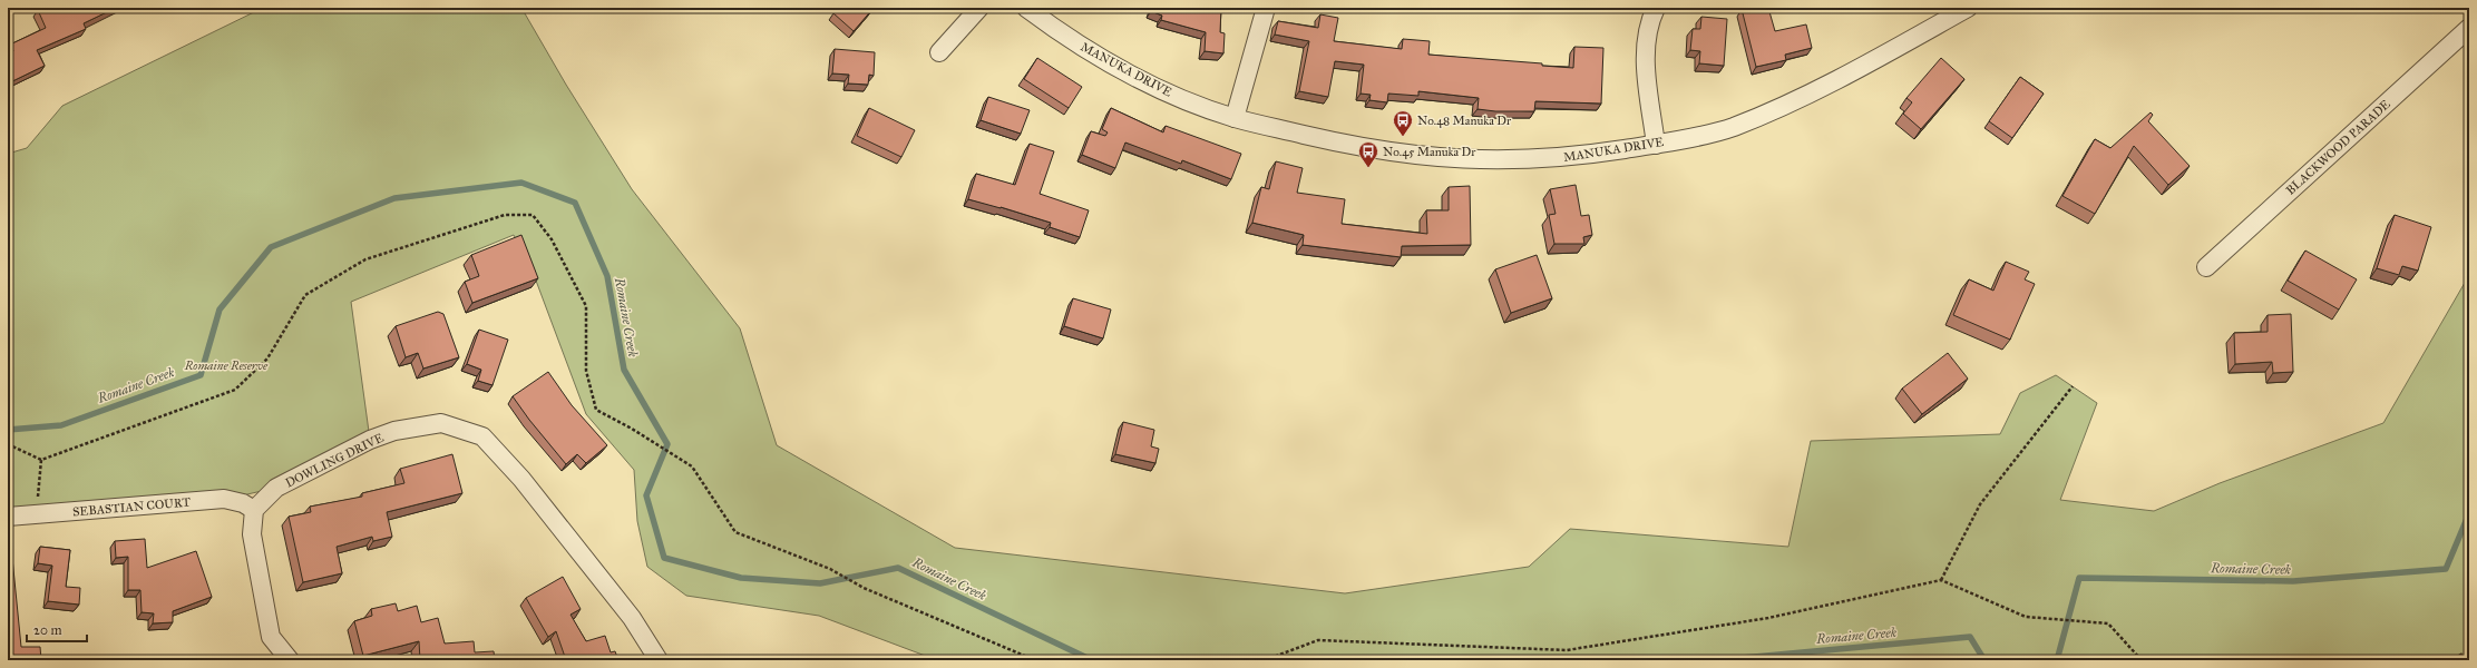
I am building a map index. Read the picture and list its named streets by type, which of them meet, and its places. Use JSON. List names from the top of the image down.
{
  "streets": {
    "street": [
      "MANUKA DRIVE",
      "BLACKWOOD PARADE",
      "DOWLING DRIVE",
      "SEBASTIAN COURT"
    ]
  },
  "crossings": [
    ["DOWLING DRIVE", "SEBASTIAN COURT"]
  ],
  "water": ["Romaine Creek"],
  "parks": ["Romaine Reserve"],
  "places": {
    "bus stop": ["No.48 Manuka Dr", "No.45 Manuka Dr"]
  },
  "scale_bar": "20 m"
}
